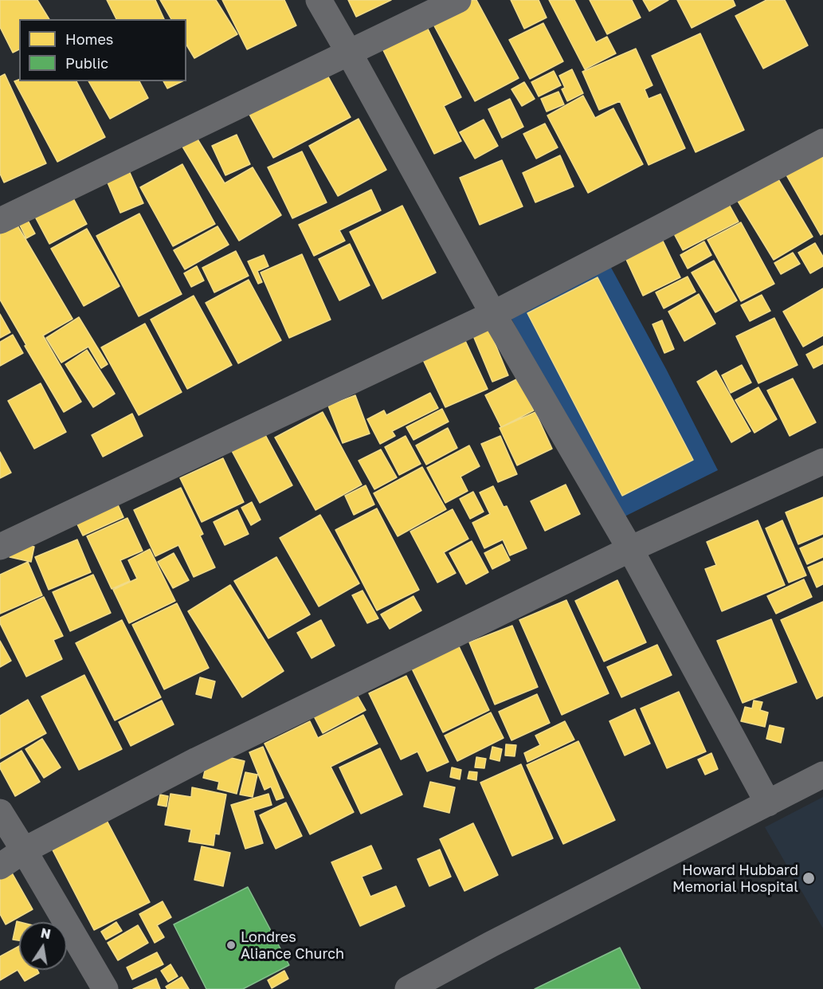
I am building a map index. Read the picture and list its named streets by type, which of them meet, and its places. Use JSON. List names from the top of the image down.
{
  "places": ["Howard Hubbard Memorial Hospital", "Londres Aliance Church"],
  "legend": ["Homes", "Public"],
  "north": "top"
}
